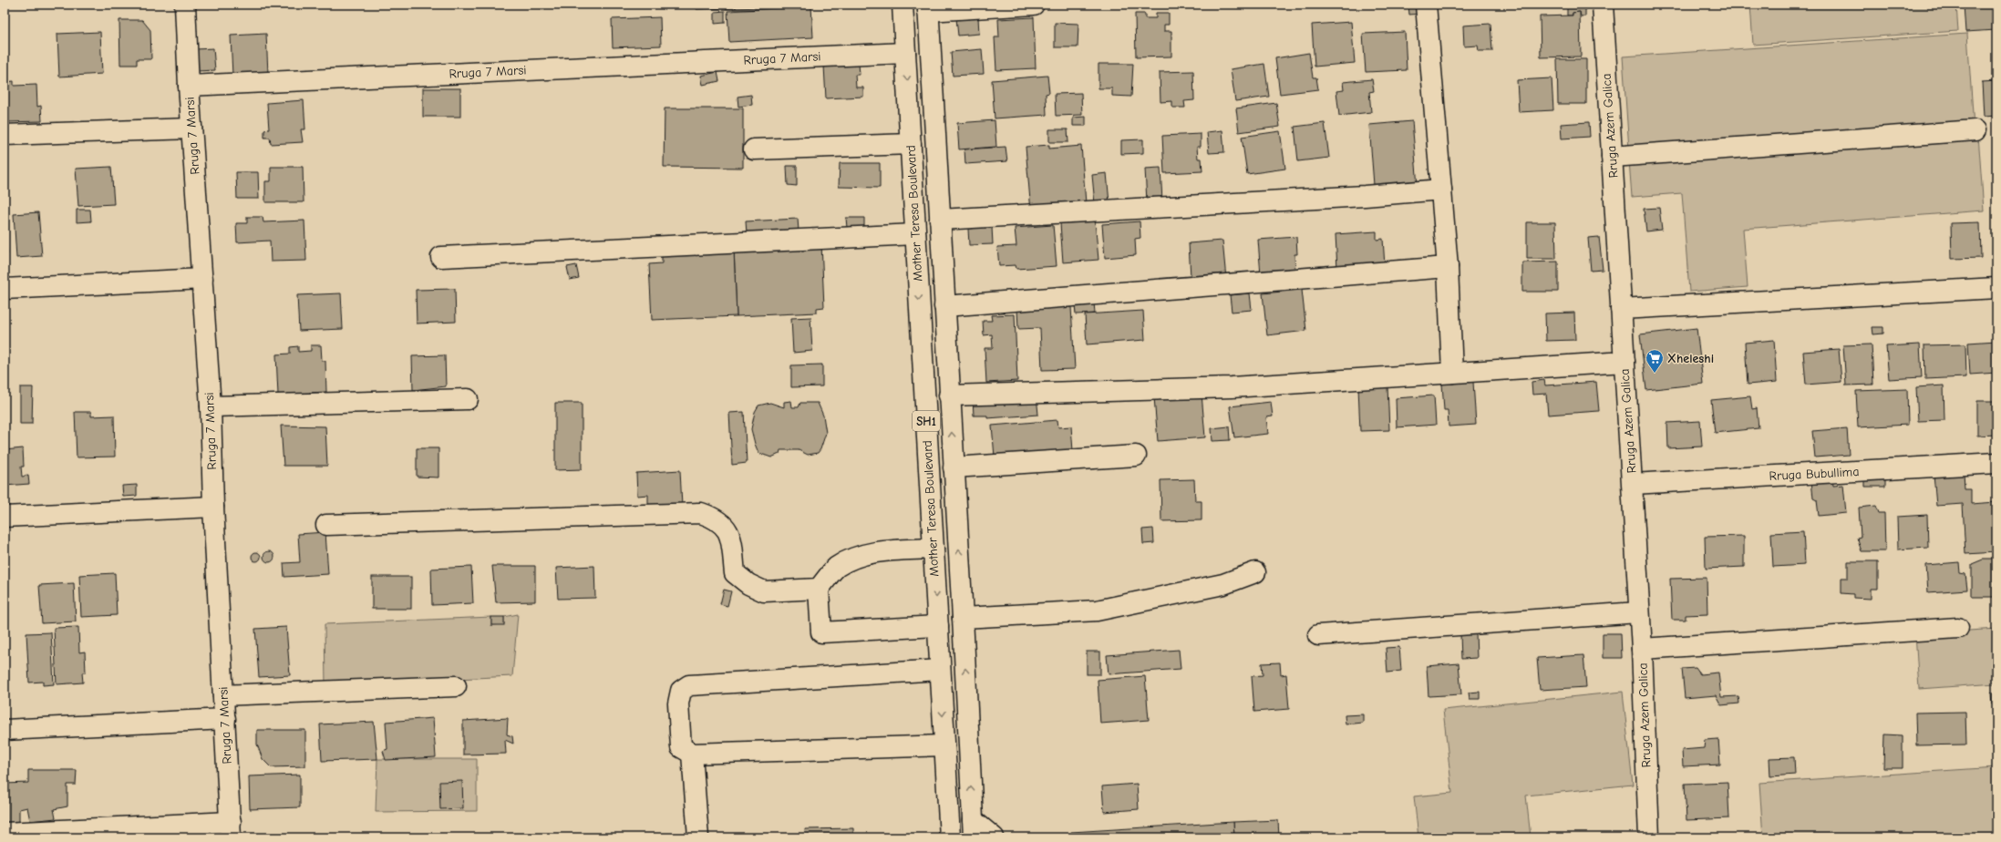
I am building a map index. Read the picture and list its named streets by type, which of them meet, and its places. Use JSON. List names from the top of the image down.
{
  "streets": {
    "street": [
      "Rruga 7 Marsi",
      "Rruga Azem Galica",
      "Mother Teresa Boulevard",
      "SH1",
      "Rruga Bubullima"
    ]
  },
  "crossings": [
    ["Rruga 7 Marsi", "Mother Teresa Boulevard"],
    ["Rruga Azem Galica", "Rruga Bubullima"]
  ],
  "places": {
    "supermarket": ["Xheleshi"]
  }
}
